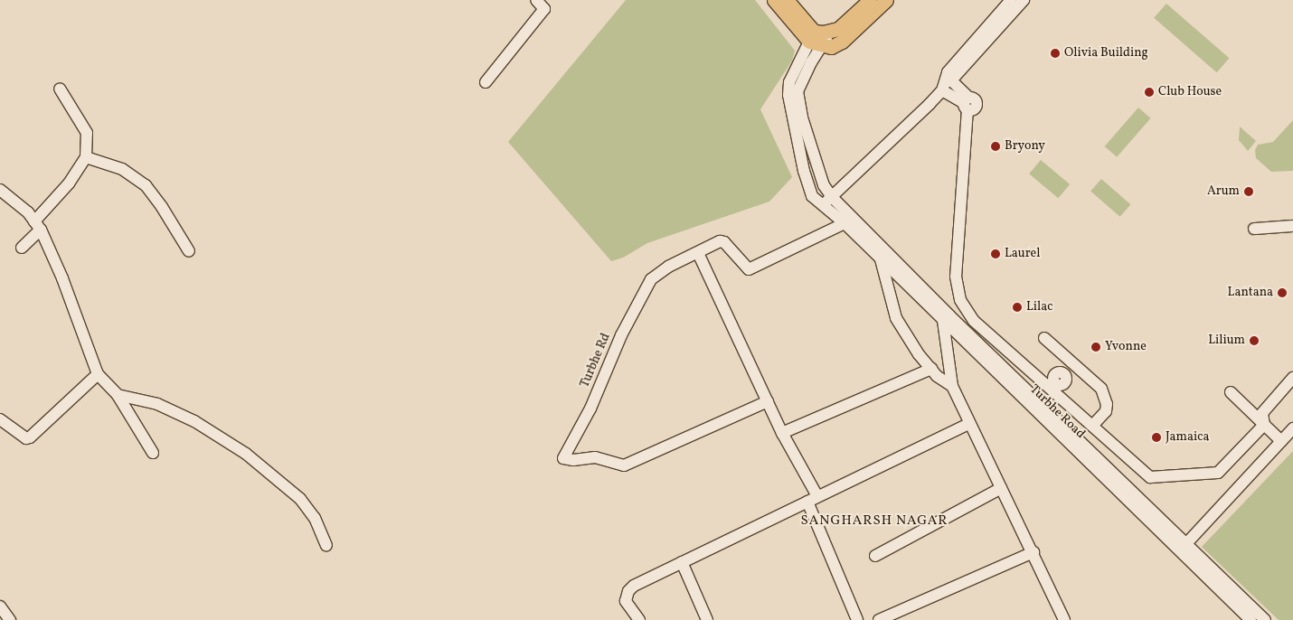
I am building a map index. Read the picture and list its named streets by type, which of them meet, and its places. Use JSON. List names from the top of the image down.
{
  "streets": {
    "street": ["Turbhe Rd", "Turbhe Road"]
  },
  "crossings": [
    ["Turbhe Rd", "Turbhe Road"]
  ],
  "districts": ["SANGHARSH NAGAR"],
  "places": [
    "Olivia Building",
    "Club House",
    "Bryony",
    "Arum",
    "Laurel",
    "Lantana",
    "Lilac",
    "Lilium",
    "Yvonne",
    "Jamaica"
  ]
}
